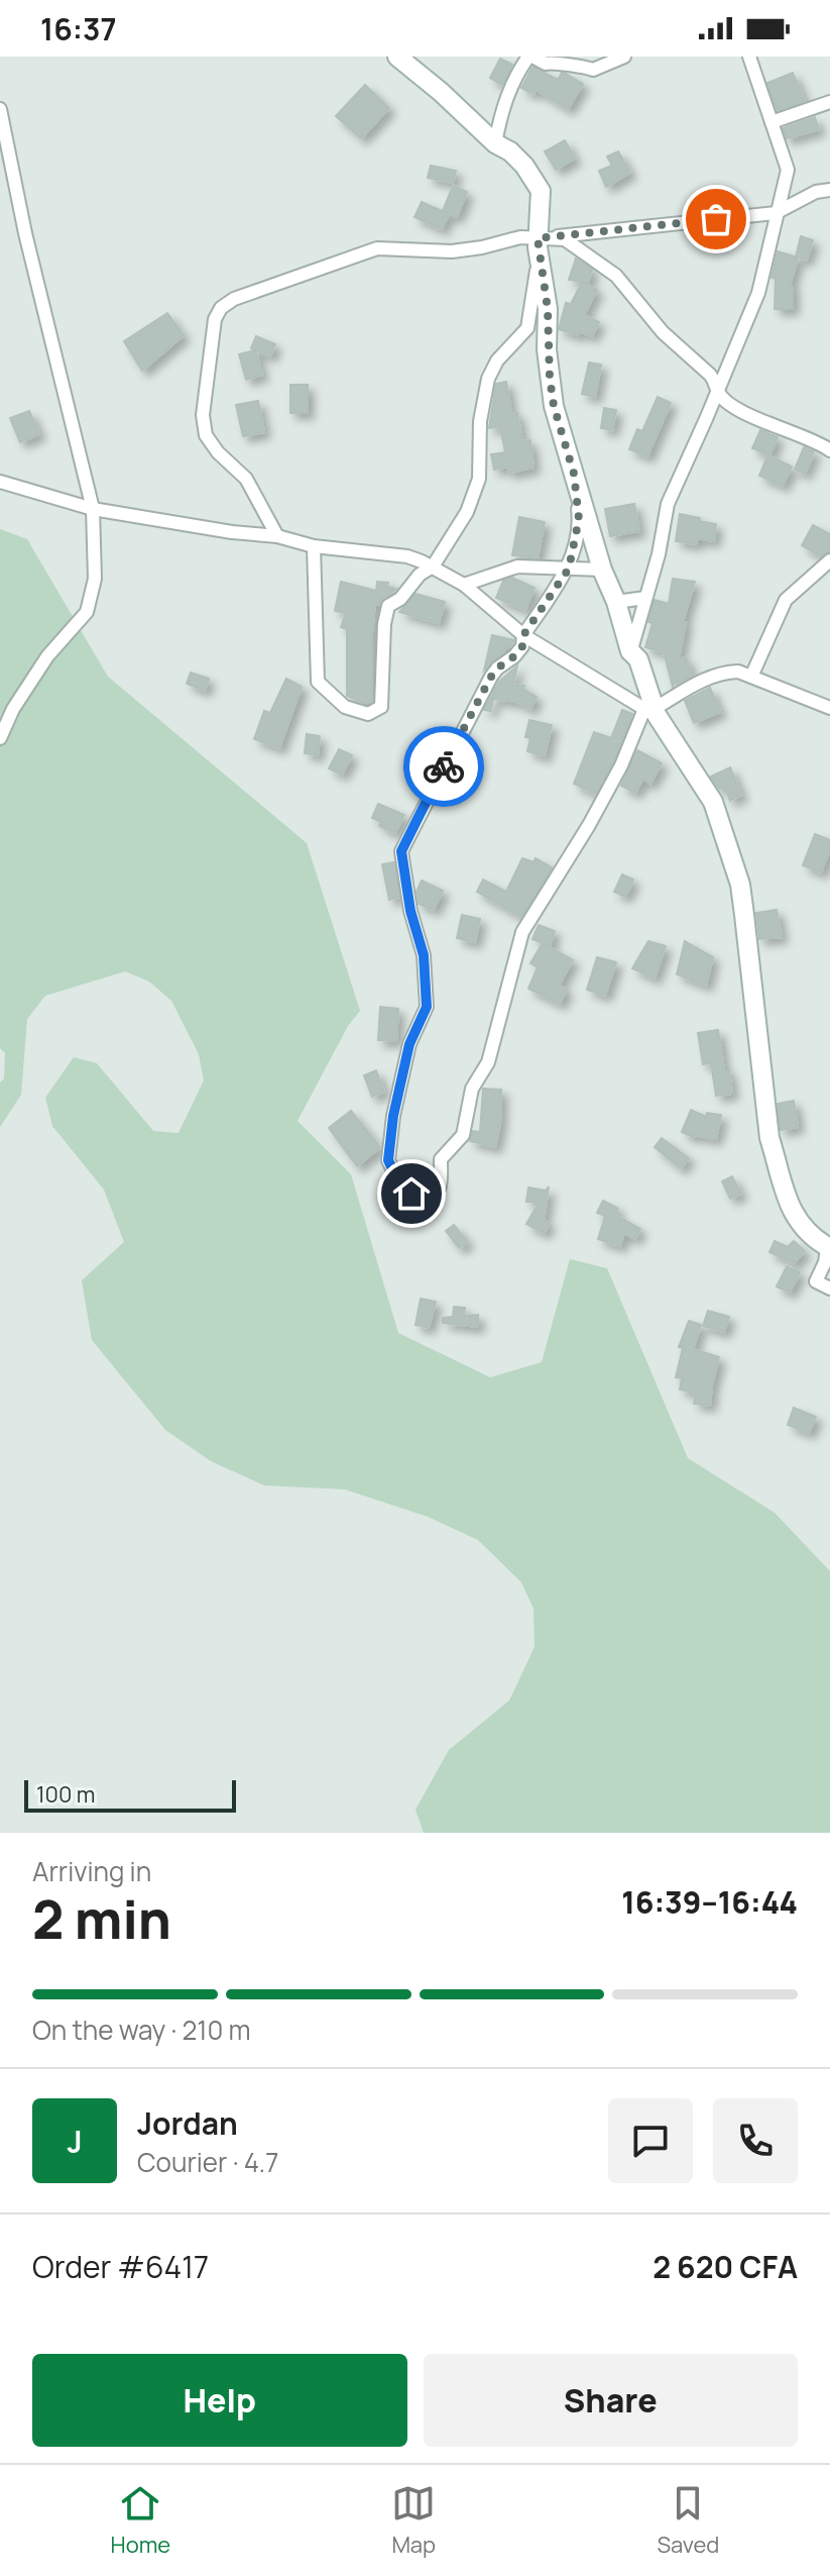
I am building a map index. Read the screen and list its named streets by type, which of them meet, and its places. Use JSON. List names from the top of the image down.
{
  "scale_bar": "100 m",
  "page": {
    "status": "16:37",
    "scale": "100 m",
    "heading": ["2 min", "Arriving in", "16:39–16:44"],
    "panel": [
      "Jordan",
      "Courier · 4.7",
      "Order #6417",
      "2 620 CFA"
    ],
    "bar": "On the way · 210 m",
    "round": "J",
    "buttons": ["Help", "Share"],
    "tabs": ["Home", "Map", "Saved"]
  }
}
